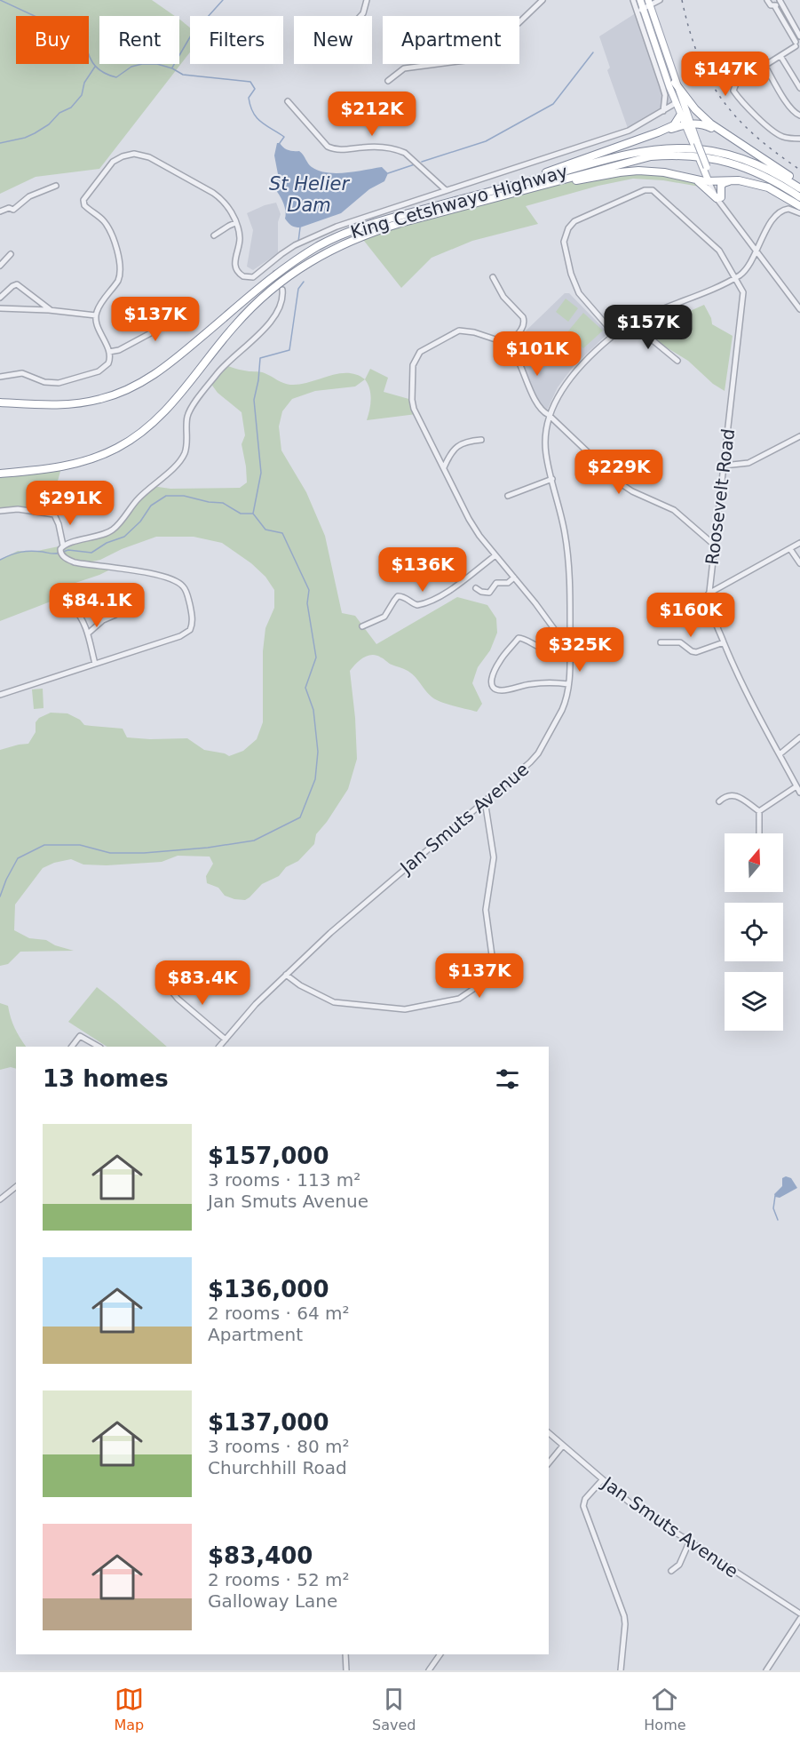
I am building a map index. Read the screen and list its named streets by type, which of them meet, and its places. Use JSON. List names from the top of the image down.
{
  "streets": {
    "highway": ["King Cetshwayo Highway"],
    "street": ["Roosevelt Road", "Jan Smuts Avenue"]
  },
  "crossings": [
    ["Roosevelt Road", "Jan Smuts Avenue"]
  ],
  "water": ["St Helier Dam"],
  "north": "top",
  "page": {
    "chip": [
      "Buy",
      "Rent",
      "Filters",
      "New",
      "Apartment"
    ],
    "price": [
      "$147K",
      "$212K",
      "$137K",
      "$157K",
      "$101K",
      "$229K",
      "$291K",
      "$136K",
      "$84.1K",
      "$160K",
      "$325K",
      "$137K",
      "$83.4K"
    ],
    "heading": "13 homes",
    "list": [
      {
        "name": "$157,000",
        "note": "3 rooms · 113 m² · Jan Smuts Avenue"
      },
      {
        "name": "$136,000",
        "note": "2 rooms · 64 m² · Apartment"
      },
      {
        "name": "$137,000",
        "note": "3 rooms · 80 m² · Churchhill Road"
      },
      {
        "name": "$83,400",
        "note": "2 rooms · 52 m² · Galloway Lane"
      }
    ],
    "tabs": ["Map", "Saved", "Home"]
  }
}
